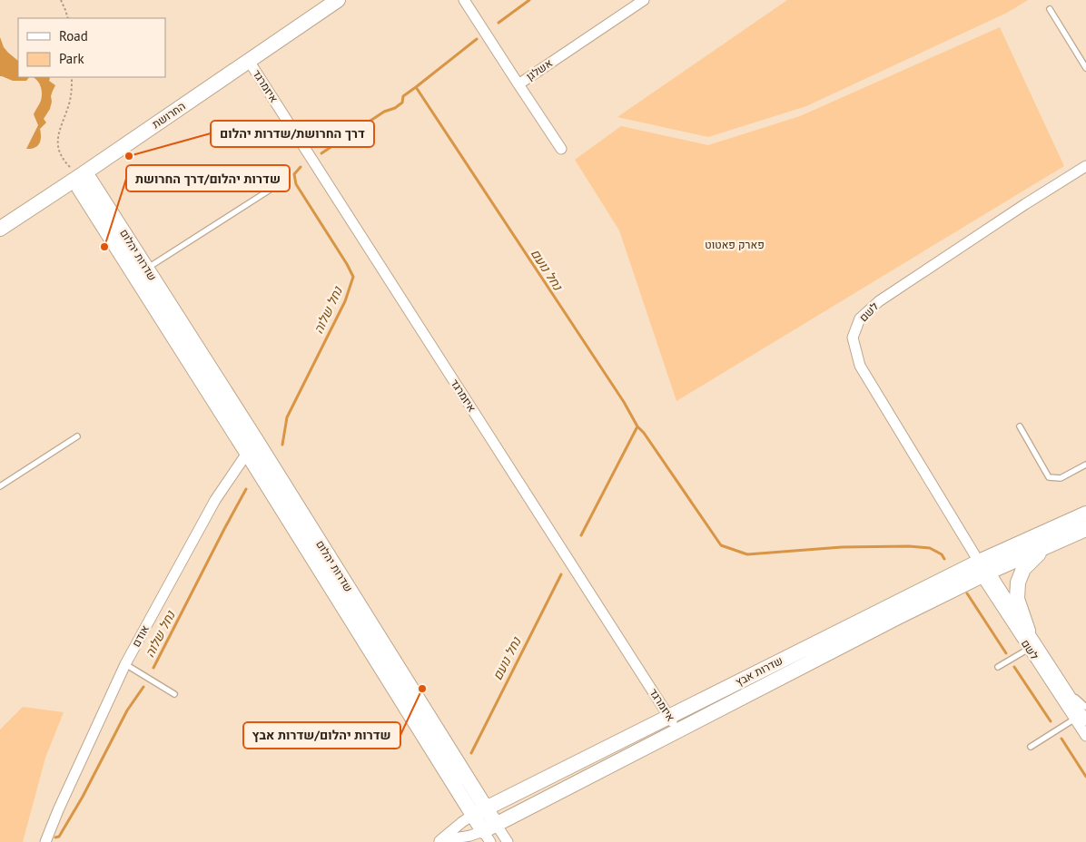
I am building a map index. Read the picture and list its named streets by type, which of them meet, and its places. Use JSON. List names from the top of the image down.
{
  "streets": {
    "street": [
      "אשלגן",
      "איזמרגד",
      "החרושת",
      "שדרות יהלום",
      "לשם",
      "אודם",
      "שדרות אבץ"
    ]
  },
  "crossings": [
    ["איזמרגד", "החרושת"],
    ["איזמרגד", "שדרות אבץ"],
    ["החרושת", "שדרות יהלום"],
    ["שדרות יהלום", "אודם"],
    ["שדרות יהלום", "שדרות אבץ"],
    ["לשם", "שדרות אבץ"]
  ],
  "water": ["נחל נועם", "נחל שלוה"],
  "parks": ["פארק פאטוט"],
  "places": ["דרך החרושת/שדרות יהלום", "שדרות יהלום/דרך החרושת", "שדרות יהלום/שדרות אבץ"],
  "legend": ["Road", "Park"]
}
